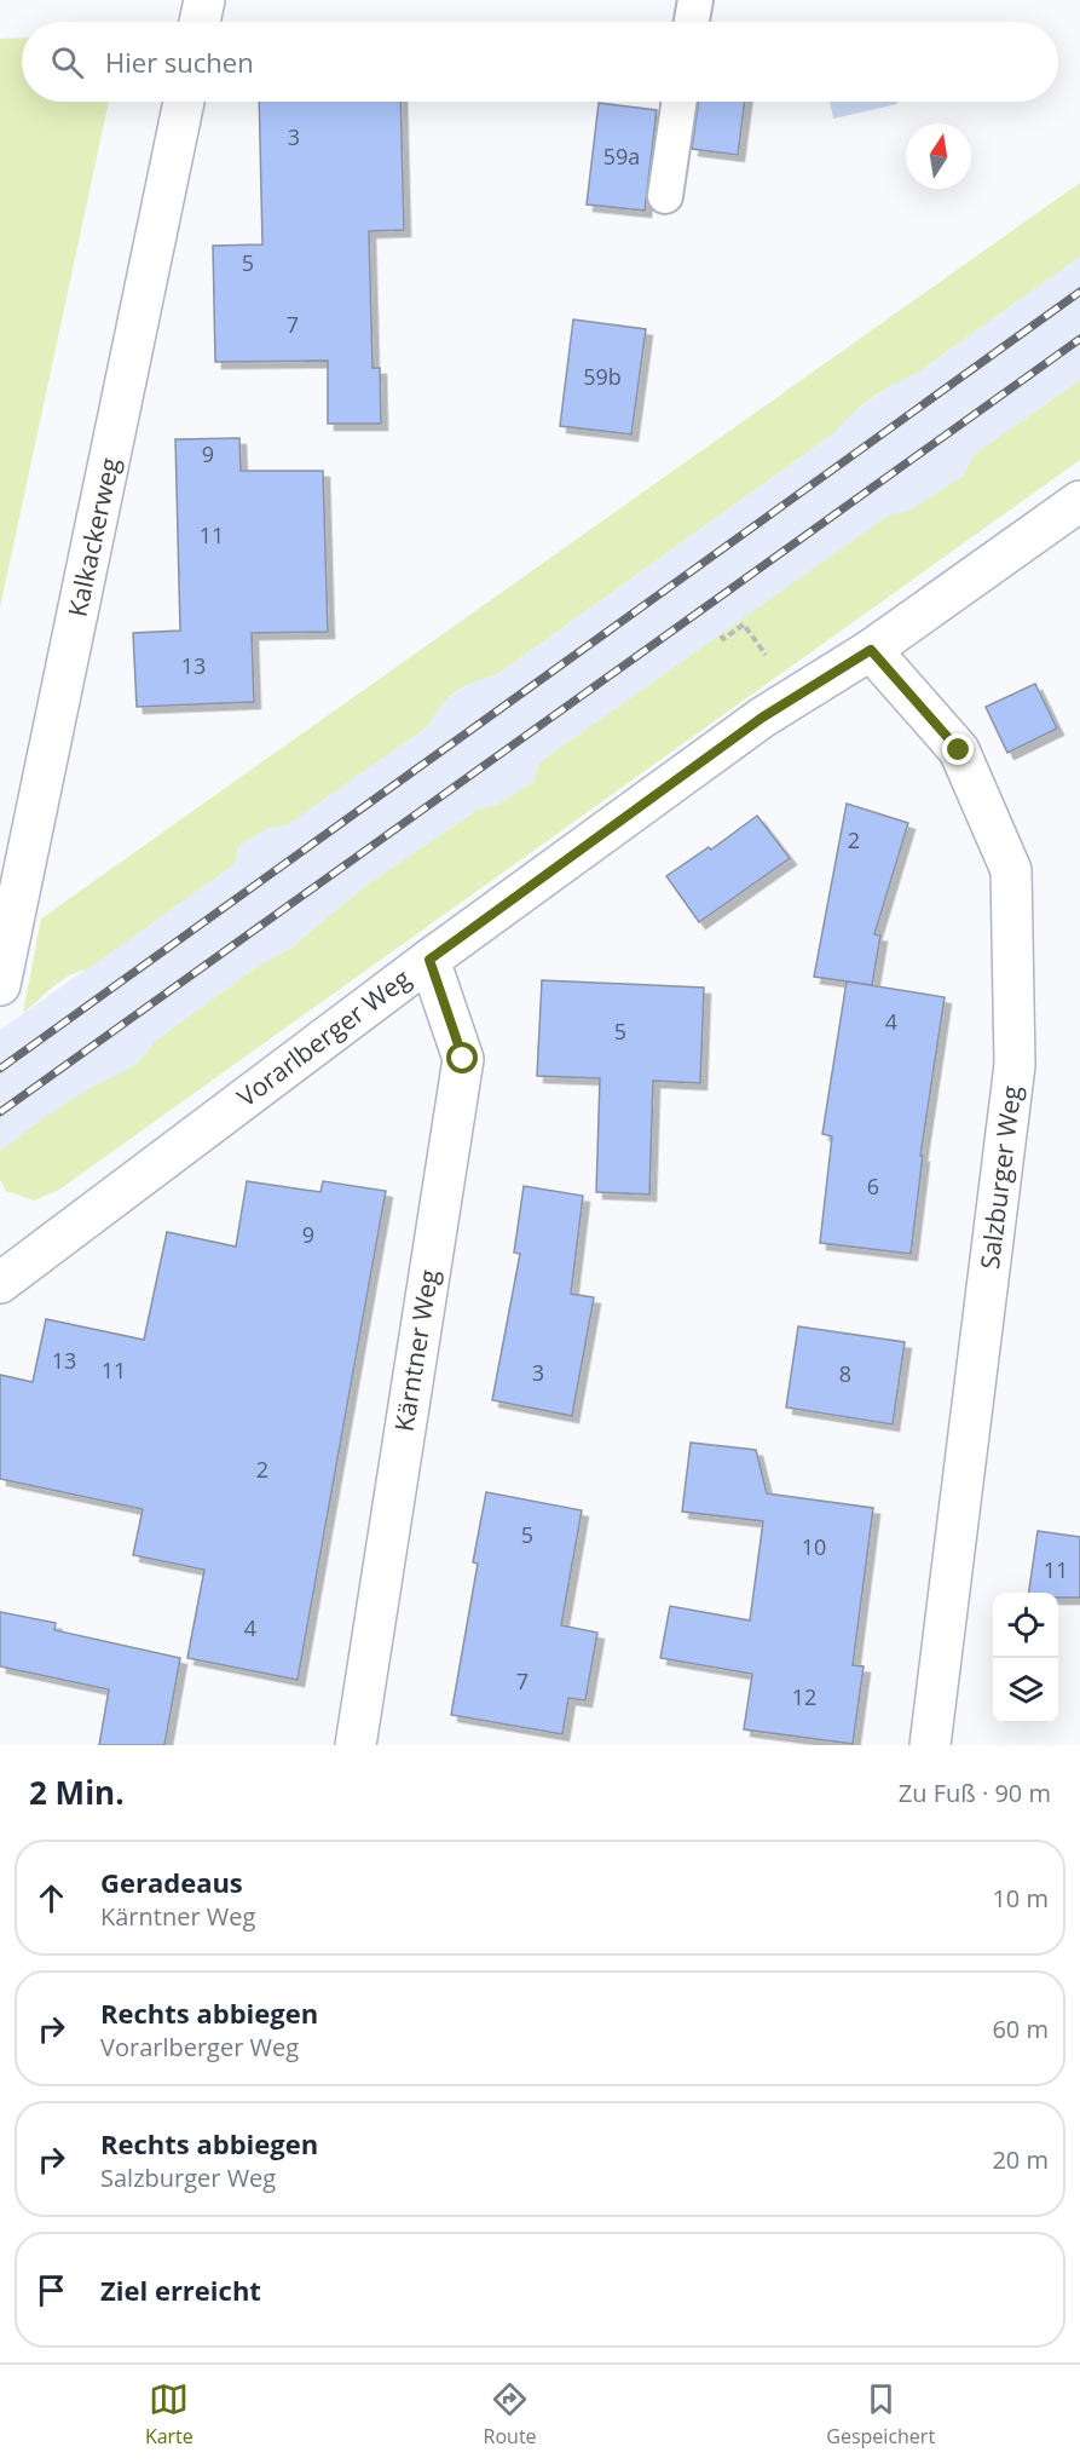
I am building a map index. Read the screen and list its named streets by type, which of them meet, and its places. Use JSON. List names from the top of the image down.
{
  "streets": {
    "street": [
      "Kalkackerweg",
      "Vorarlberger Weg",
      "Salzburger Weg",
      "Kärntner Weg"
    ]
  },
  "crossings": [
    ["Vorarlberger Weg", "Salzburger Weg"],
    ["Vorarlberger Weg", "Kärntner Weg"]
  ],
  "house_numbers": [
    "3",
    "59a",
    "5",
    "7",
    "59b",
    "9",
    "11",
    "13",
    "2",
    "4",
    "5",
    "6",
    "9",
    "13",
    "11",
    "3",
    "8",
    "2",
    "5",
    "10",
    "11",
    "4",
    "7",
    "12"
  ],
  "north": "top",
  "page": {
    "search": "Hier suchen",
    "heading": ["2 Min.", "Zu Fuß · 90 m"],
    "list": [
      ["Geradeaus", "Kärntner Weg", "10 m"],
      ["Rechts abbiegen", "Vorarlberger Weg", "60 m"],
      ["Rechts abbiegen", "Salzburger Weg", "20 m"],
      "Ziel erreicht"
    ],
    "nav": ["Karte", "Route", "Gespeichert"]
  }
}
